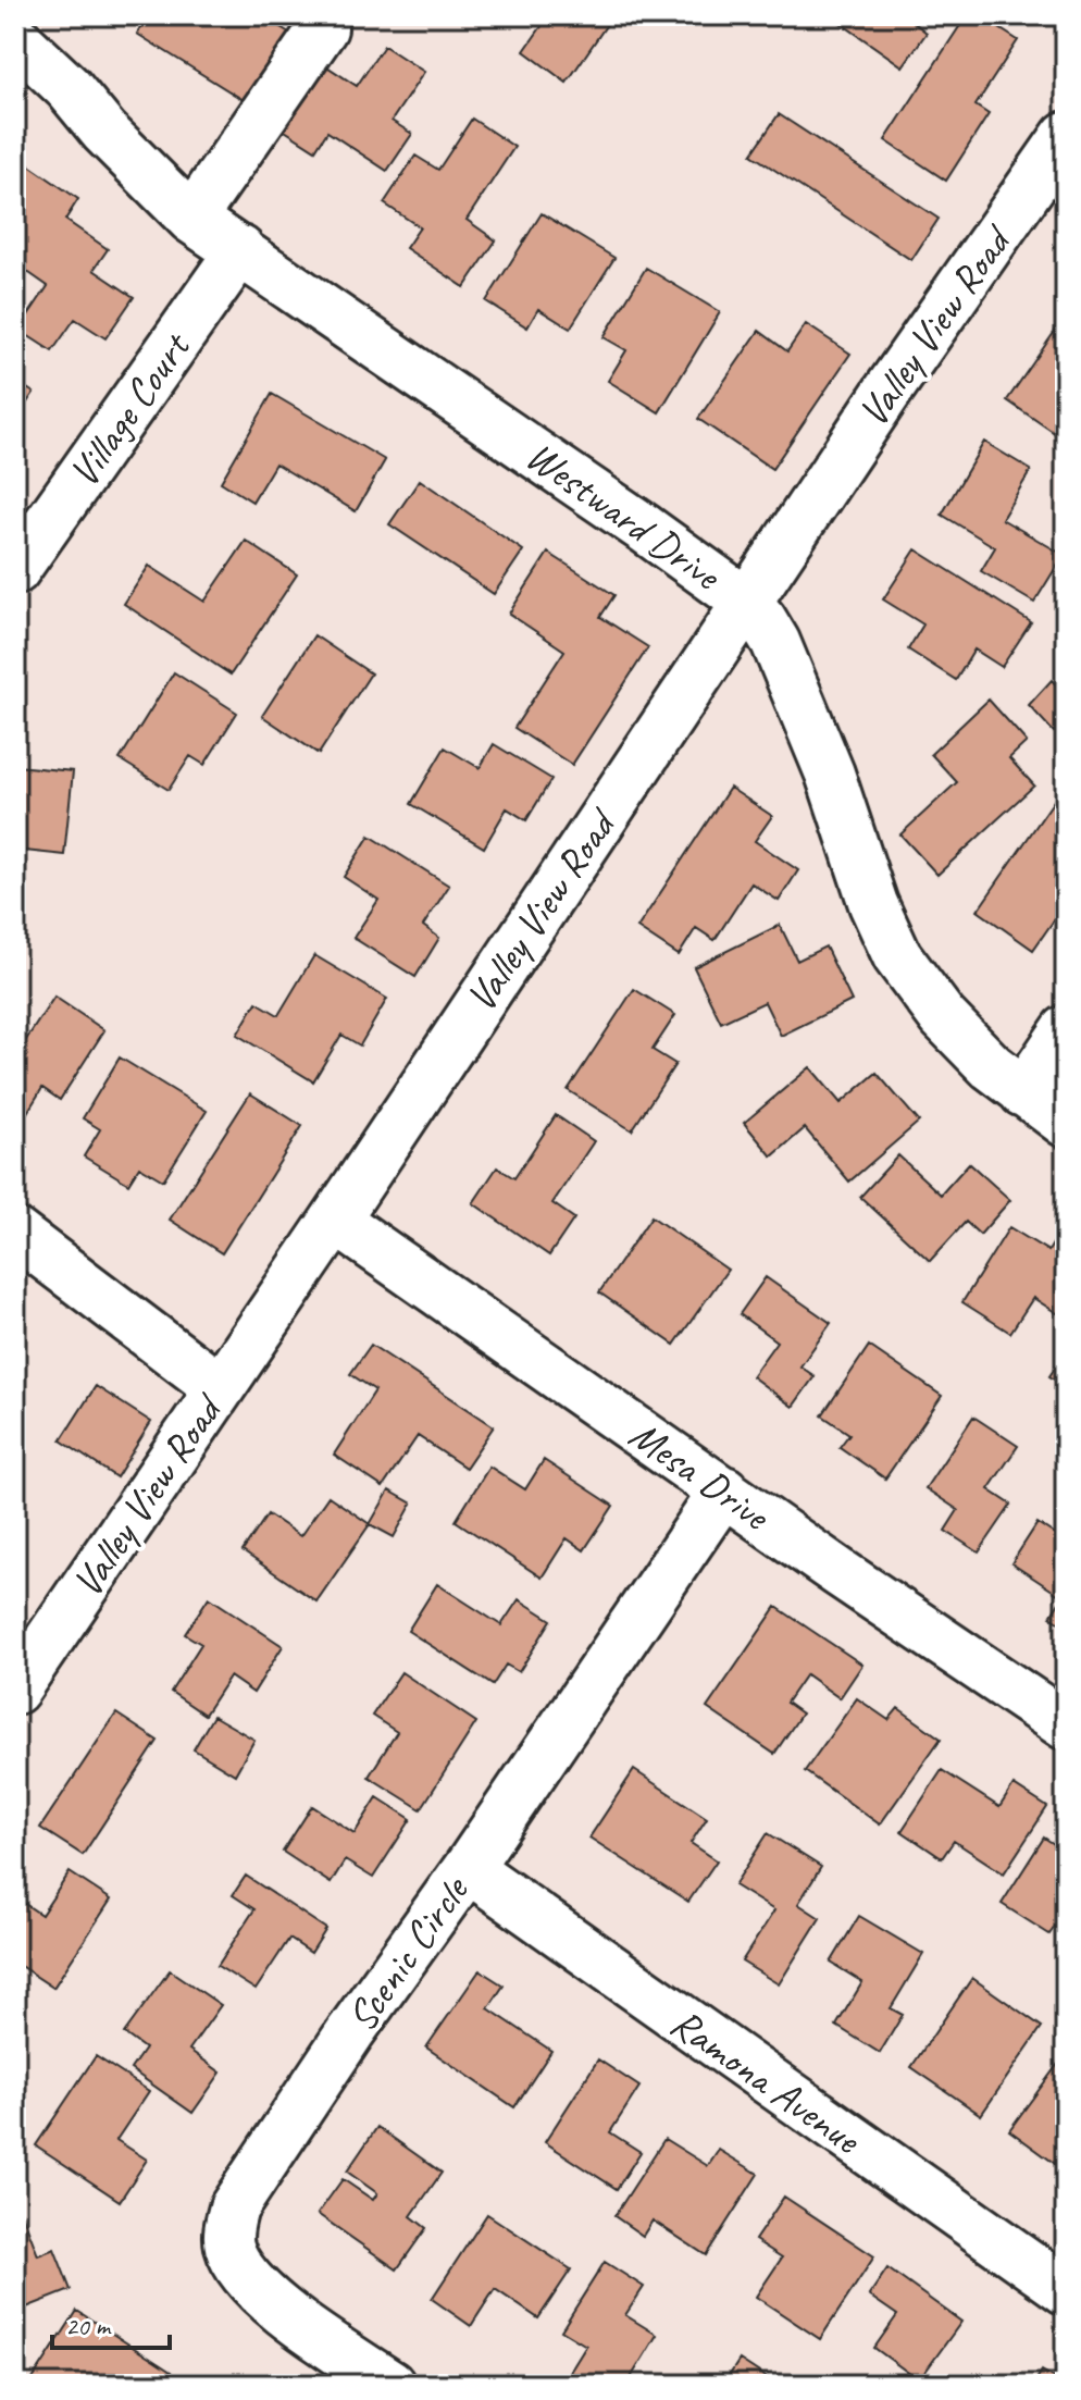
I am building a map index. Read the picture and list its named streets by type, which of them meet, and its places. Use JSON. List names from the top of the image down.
{
  "streets": {
    "street": [
      "Valley View Road",
      "Village Court",
      "Westward Drive",
      "Mesa Drive",
      "Scenic Circle",
      "Ramona Avenue"
    ]
  },
  "crossings": [
    ["Valley View Road", "Westward Drive"],
    ["Valley View Road", "Mesa Drive"],
    ["Village Court", "Westward Drive"],
    ["Mesa Drive", "Scenic Circle"],
    ["Scenic Circle", "Ramona Avenue"]
  ],
  "scale_bar": "20 m"
}
